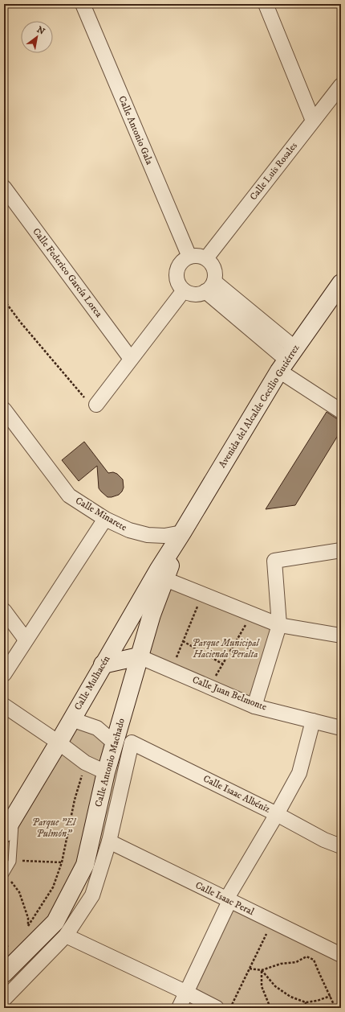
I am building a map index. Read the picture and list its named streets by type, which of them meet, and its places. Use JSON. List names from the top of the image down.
{
  "streets": {
    "street": [
      "Calle Antonio Gala",
      "Calle Luis Rosales",
      "Calle Federico García Lorca",
      "Avenida del Alcalde Cecilio Gutiérrez",
      "Calle Minarete",
      "Calle Mulhacén",
      "Calle Juan Belmonte",
      "Calle Antonio Machado",
      "Calle Isaac Albéniz",
      "Calle Isaac Peral"
    ]
  },
  "crossings": [
    ["Calle Antonio Gala", "Calle Luis Rosales"],
    ["Avenida del Alcalde Cecilio Gutiérrez", "Calle Minarete"],
    ["Avenida del Alcalde Cecilio Gutiérrez", "Calle Mulhacén"],
    ["Avenida del Alcalde Cecilio Gutiérrez", "Calle Antonio Machado"],
    ["Calle Minarete", "Calle Mulhacén"],
    ["Calle Minarete", "Calle Antonio Machado"],
    ["Calle Mulhacén", "Calle Antonio Machado"],
    ["Calle Juan Belmonte", "Calle Antonio Machado"],
    ["Calle Antonio Machado", "Calle Isaac Albéniz"],
    ["Calle Antonio Machado", "Calle Isaac Peral"]
  ],
  "parks": ["Parque Municipal Hacienda Peralta", "Parque \"El Pulmón\""],
  "north": "top right"
}
